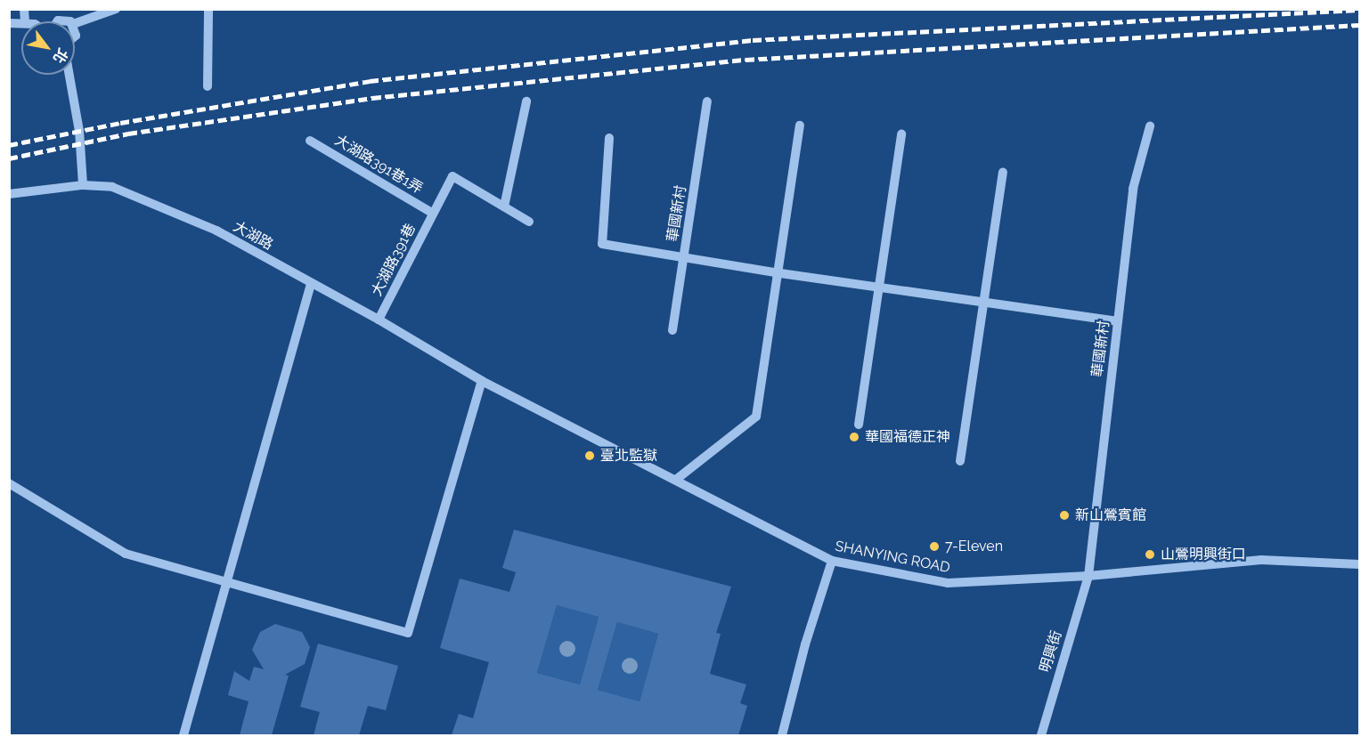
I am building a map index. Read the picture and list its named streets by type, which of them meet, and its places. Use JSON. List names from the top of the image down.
{
  "streets": {
    "street": [
      "大湖路391巷1弄",
      "華國新村",
      "大湖路",
      "大湖路391巷",
      "SHANYING ROAD",
      "明興街"
    ]
  },
  "crossings": [
    ["大湖路391巷1弄", "大湖路391巷"],
    ["華國新村", "SHANYING ROAD"],
    ["華國新村", "明興街"],
    ["大湖路", "大湖路391巷"],
    ["大湖路", "SHANYING ROAD"],
    ["SHANYING ROAD", "明興街"]
  ],
  "places": [
    "華國福德正神",
    "臺北監獄",
    "新山鶯賓館",
    "7-Eleven",
    "山鶯明興街口"
  ],
  "north": "bottom right"
}
